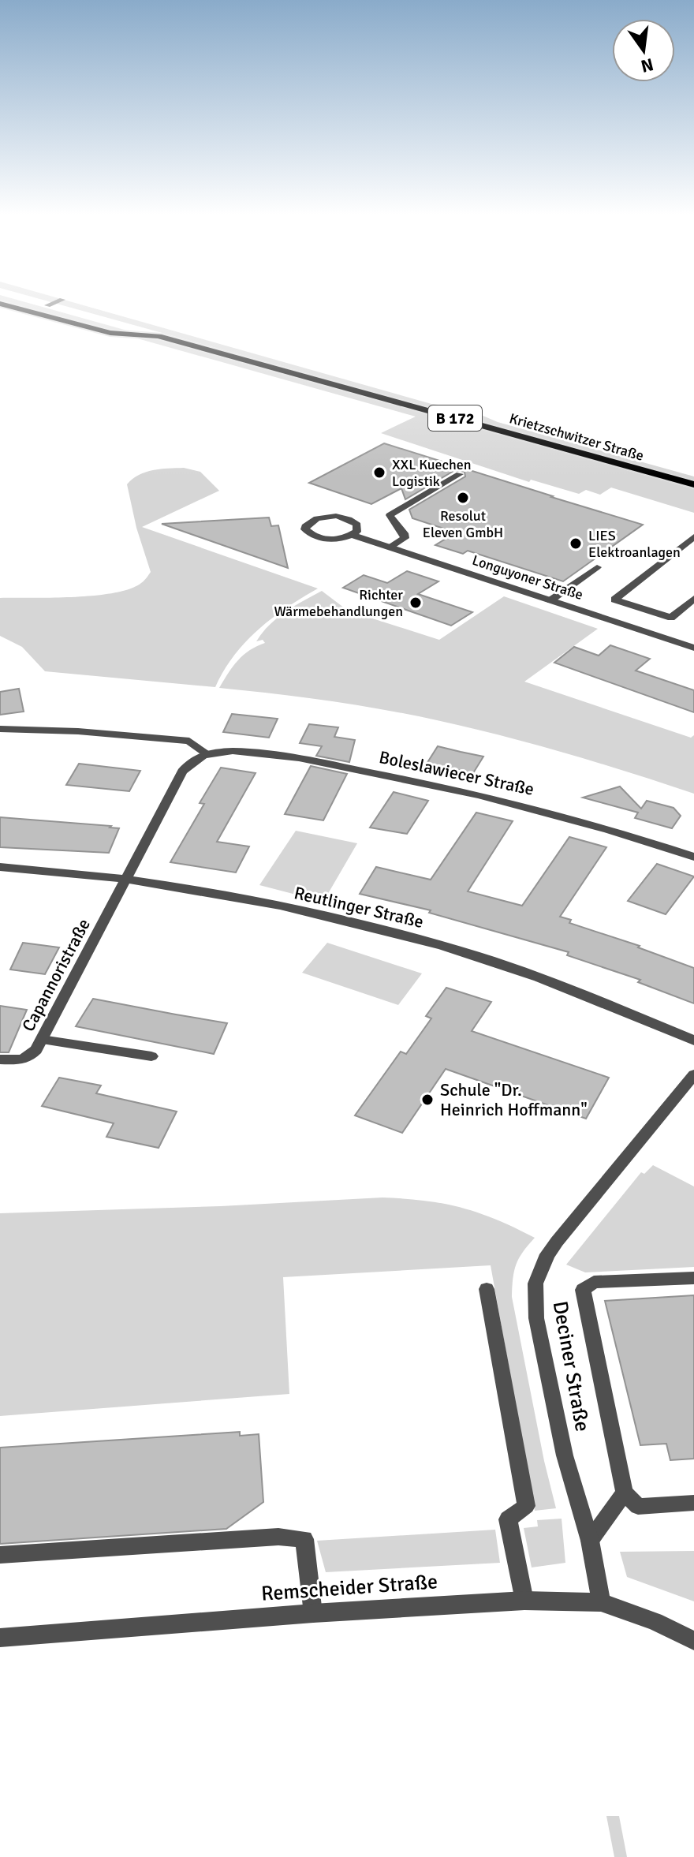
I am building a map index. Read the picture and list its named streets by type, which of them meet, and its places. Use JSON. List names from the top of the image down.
{
  "streets": {
    "main road": ["B 172", "Krietzschwitzer Straße"],
    "street": [
      "Longuyoner Straße",
      "Boleslawiecer Straße",
      "Reutlinger Straße",
      "Capannoristraße",
      "Deciner Straße",
      "Remscheider Straße"
    ]
  },
  "crossings": [
    ["Reutlinger Straße", "Capannoristraße"],
    ["Deciner Straße", "Remscheider Straße"]
  ],
  "places": [
    "XXL Kuechen Logistik",
    "Resolut Eleven GmbH",
    "LIES Elektroanlagen",
    "Richter Wärmebehandlungen",
    "Schule \"Dr. Heinrich Hoffmann\""
  ],
  "north": "bottom"
}
